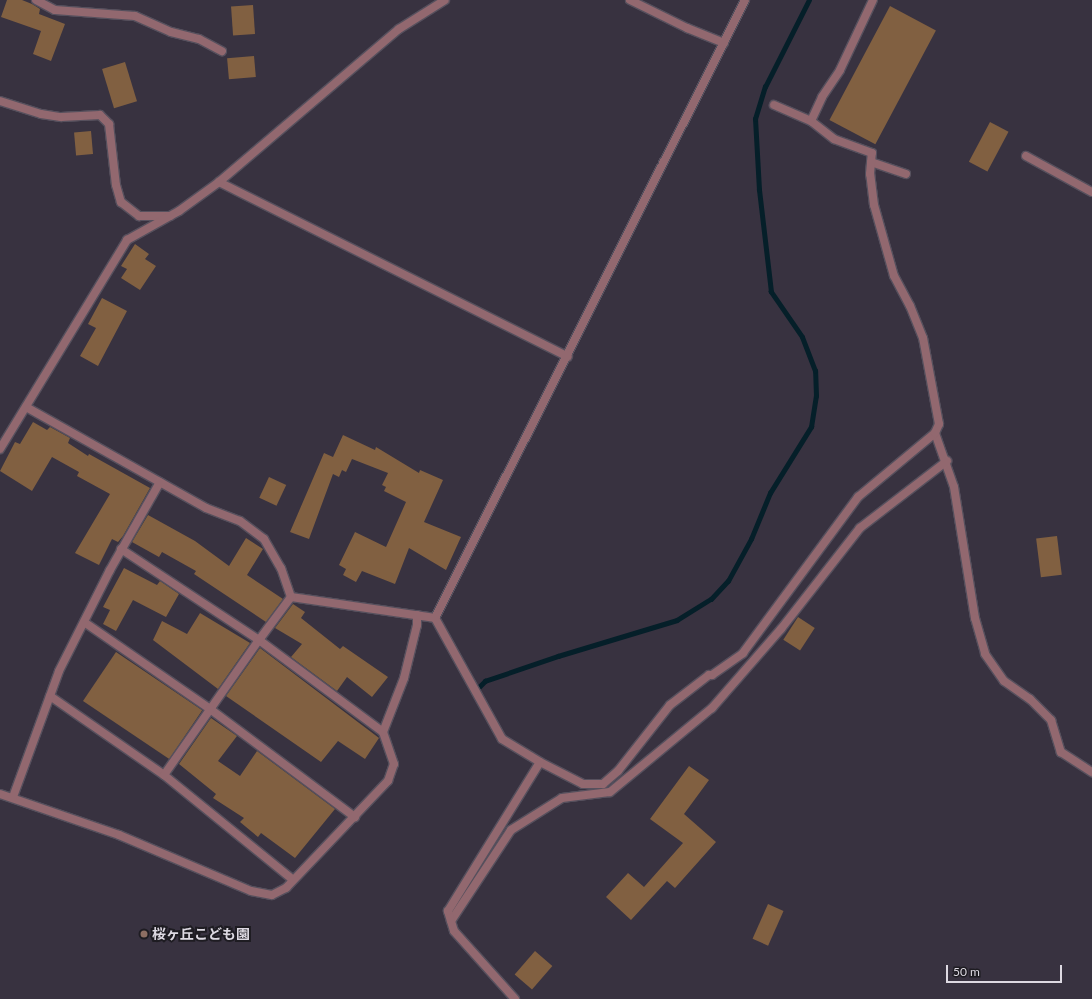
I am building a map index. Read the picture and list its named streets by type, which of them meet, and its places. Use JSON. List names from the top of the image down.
{
  "places": ["桜ヶ丘こども園"],
  "scale_bar": "50 m"
}
